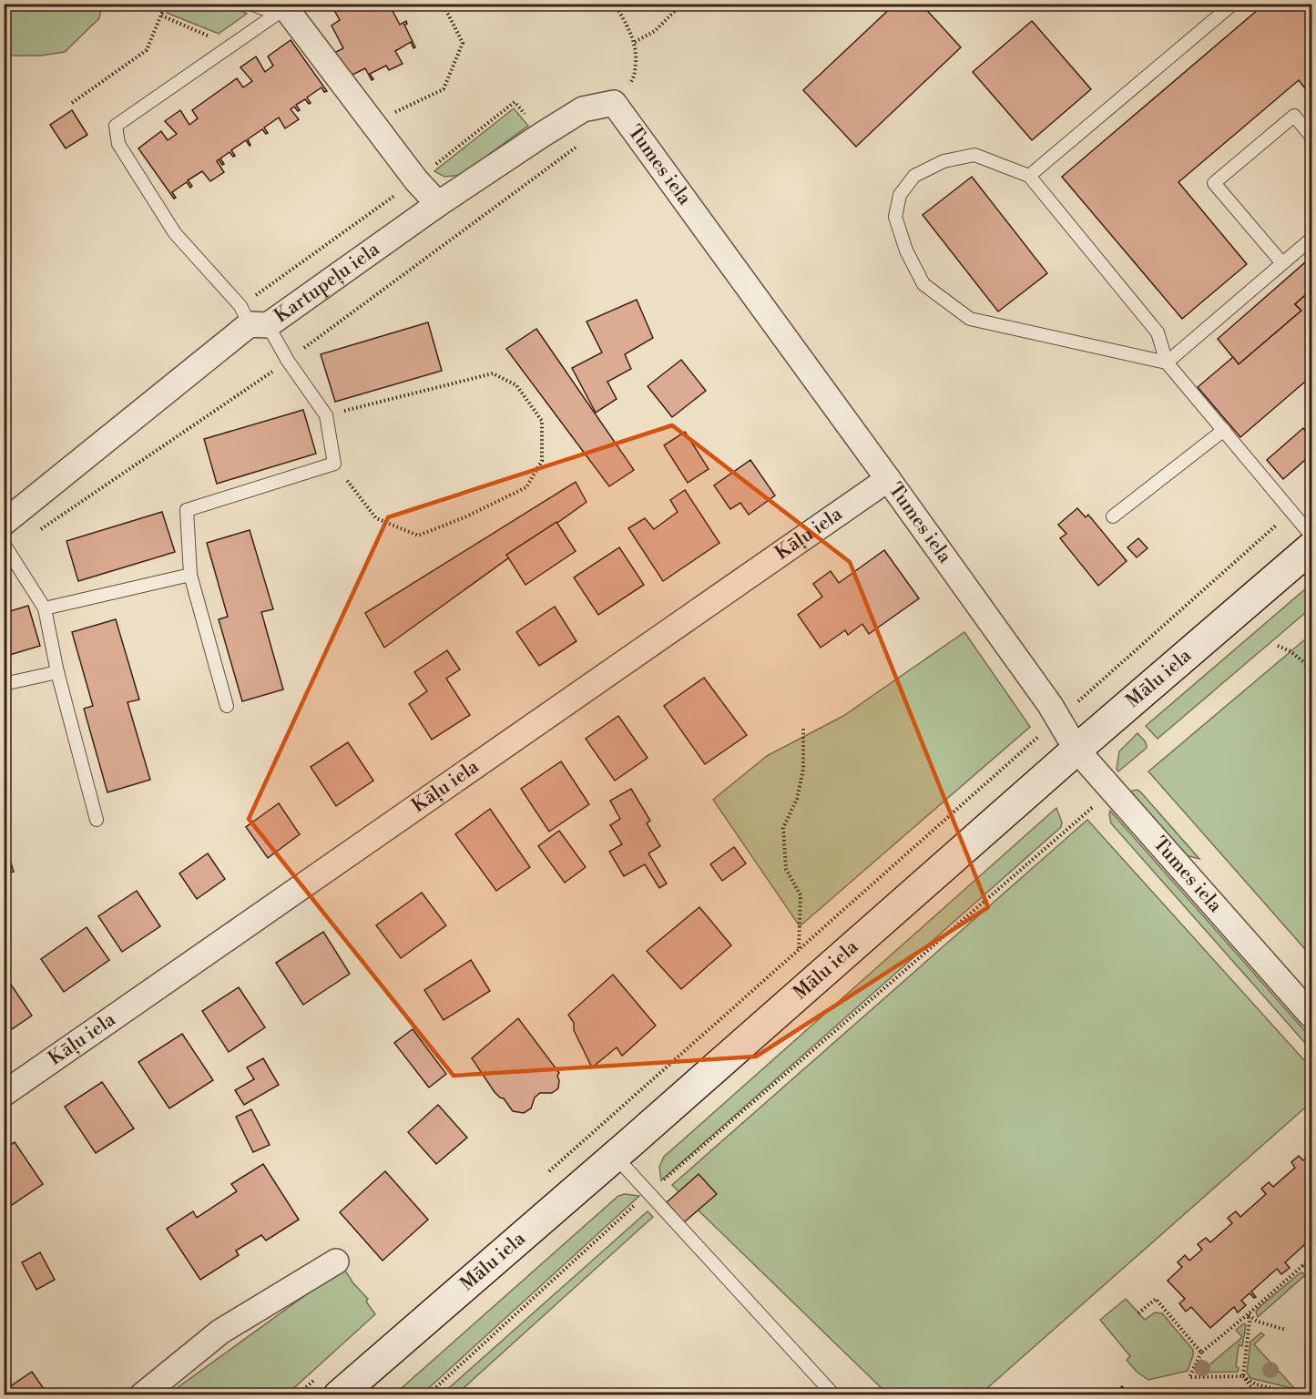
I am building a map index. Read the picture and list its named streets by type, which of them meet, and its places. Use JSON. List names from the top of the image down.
{
  "streets": {
    "street": [
      "Tumes iela",
      "Kartupeļu iela",
      "Kāļu iela",
      "Mālu iela"
    ]
  },
  "crossings": [
    ["Tumes iela", "Kartupeļu iela"],
    ["Tumes iela", "Kāļu iela"],
    ["Tumes iela", "Mālu iela"]
  ]
}
